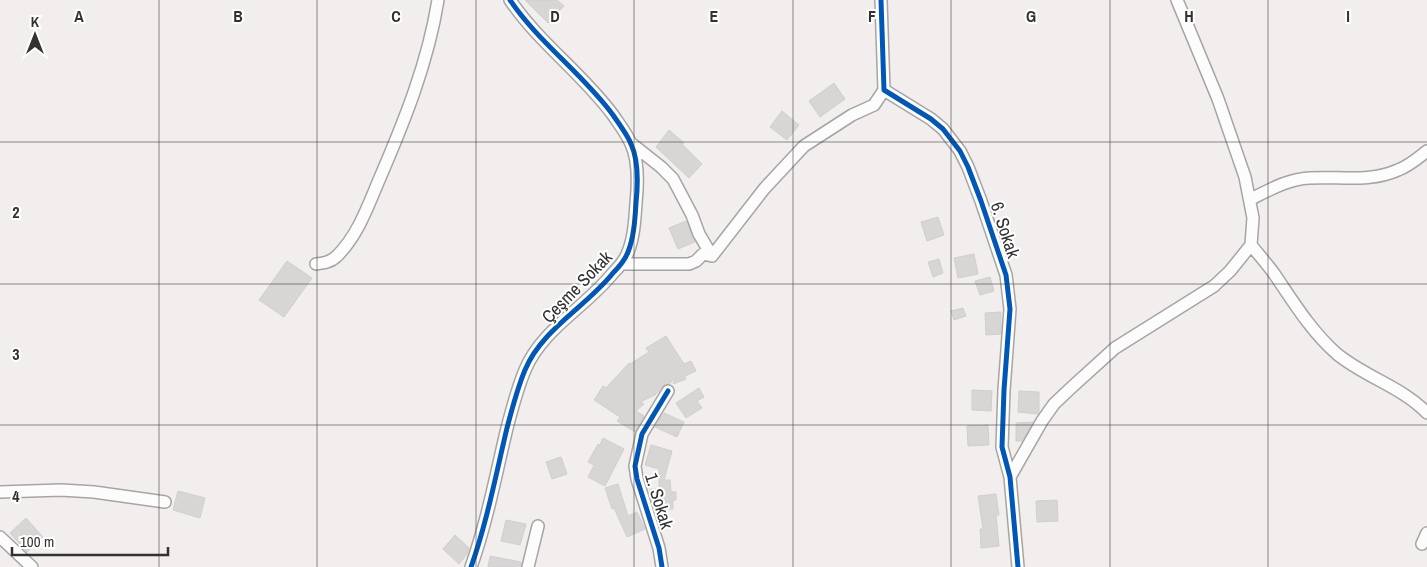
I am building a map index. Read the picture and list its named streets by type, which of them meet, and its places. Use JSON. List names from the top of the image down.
{
  "streets": {
    "street": ["6. Sokak", "Çeşme Sokak", "1. Sokak"]
  },
  "scale_bar": "100 m",
  "north": "top",
  "grid": {
    "columns": [
      "A",
      "B",
      "C",
      "D",
      "E",
      "F",
      "G",
      "H",
      "I"
    ],
    "rows": ["2", "3", "4"]
  }
}
